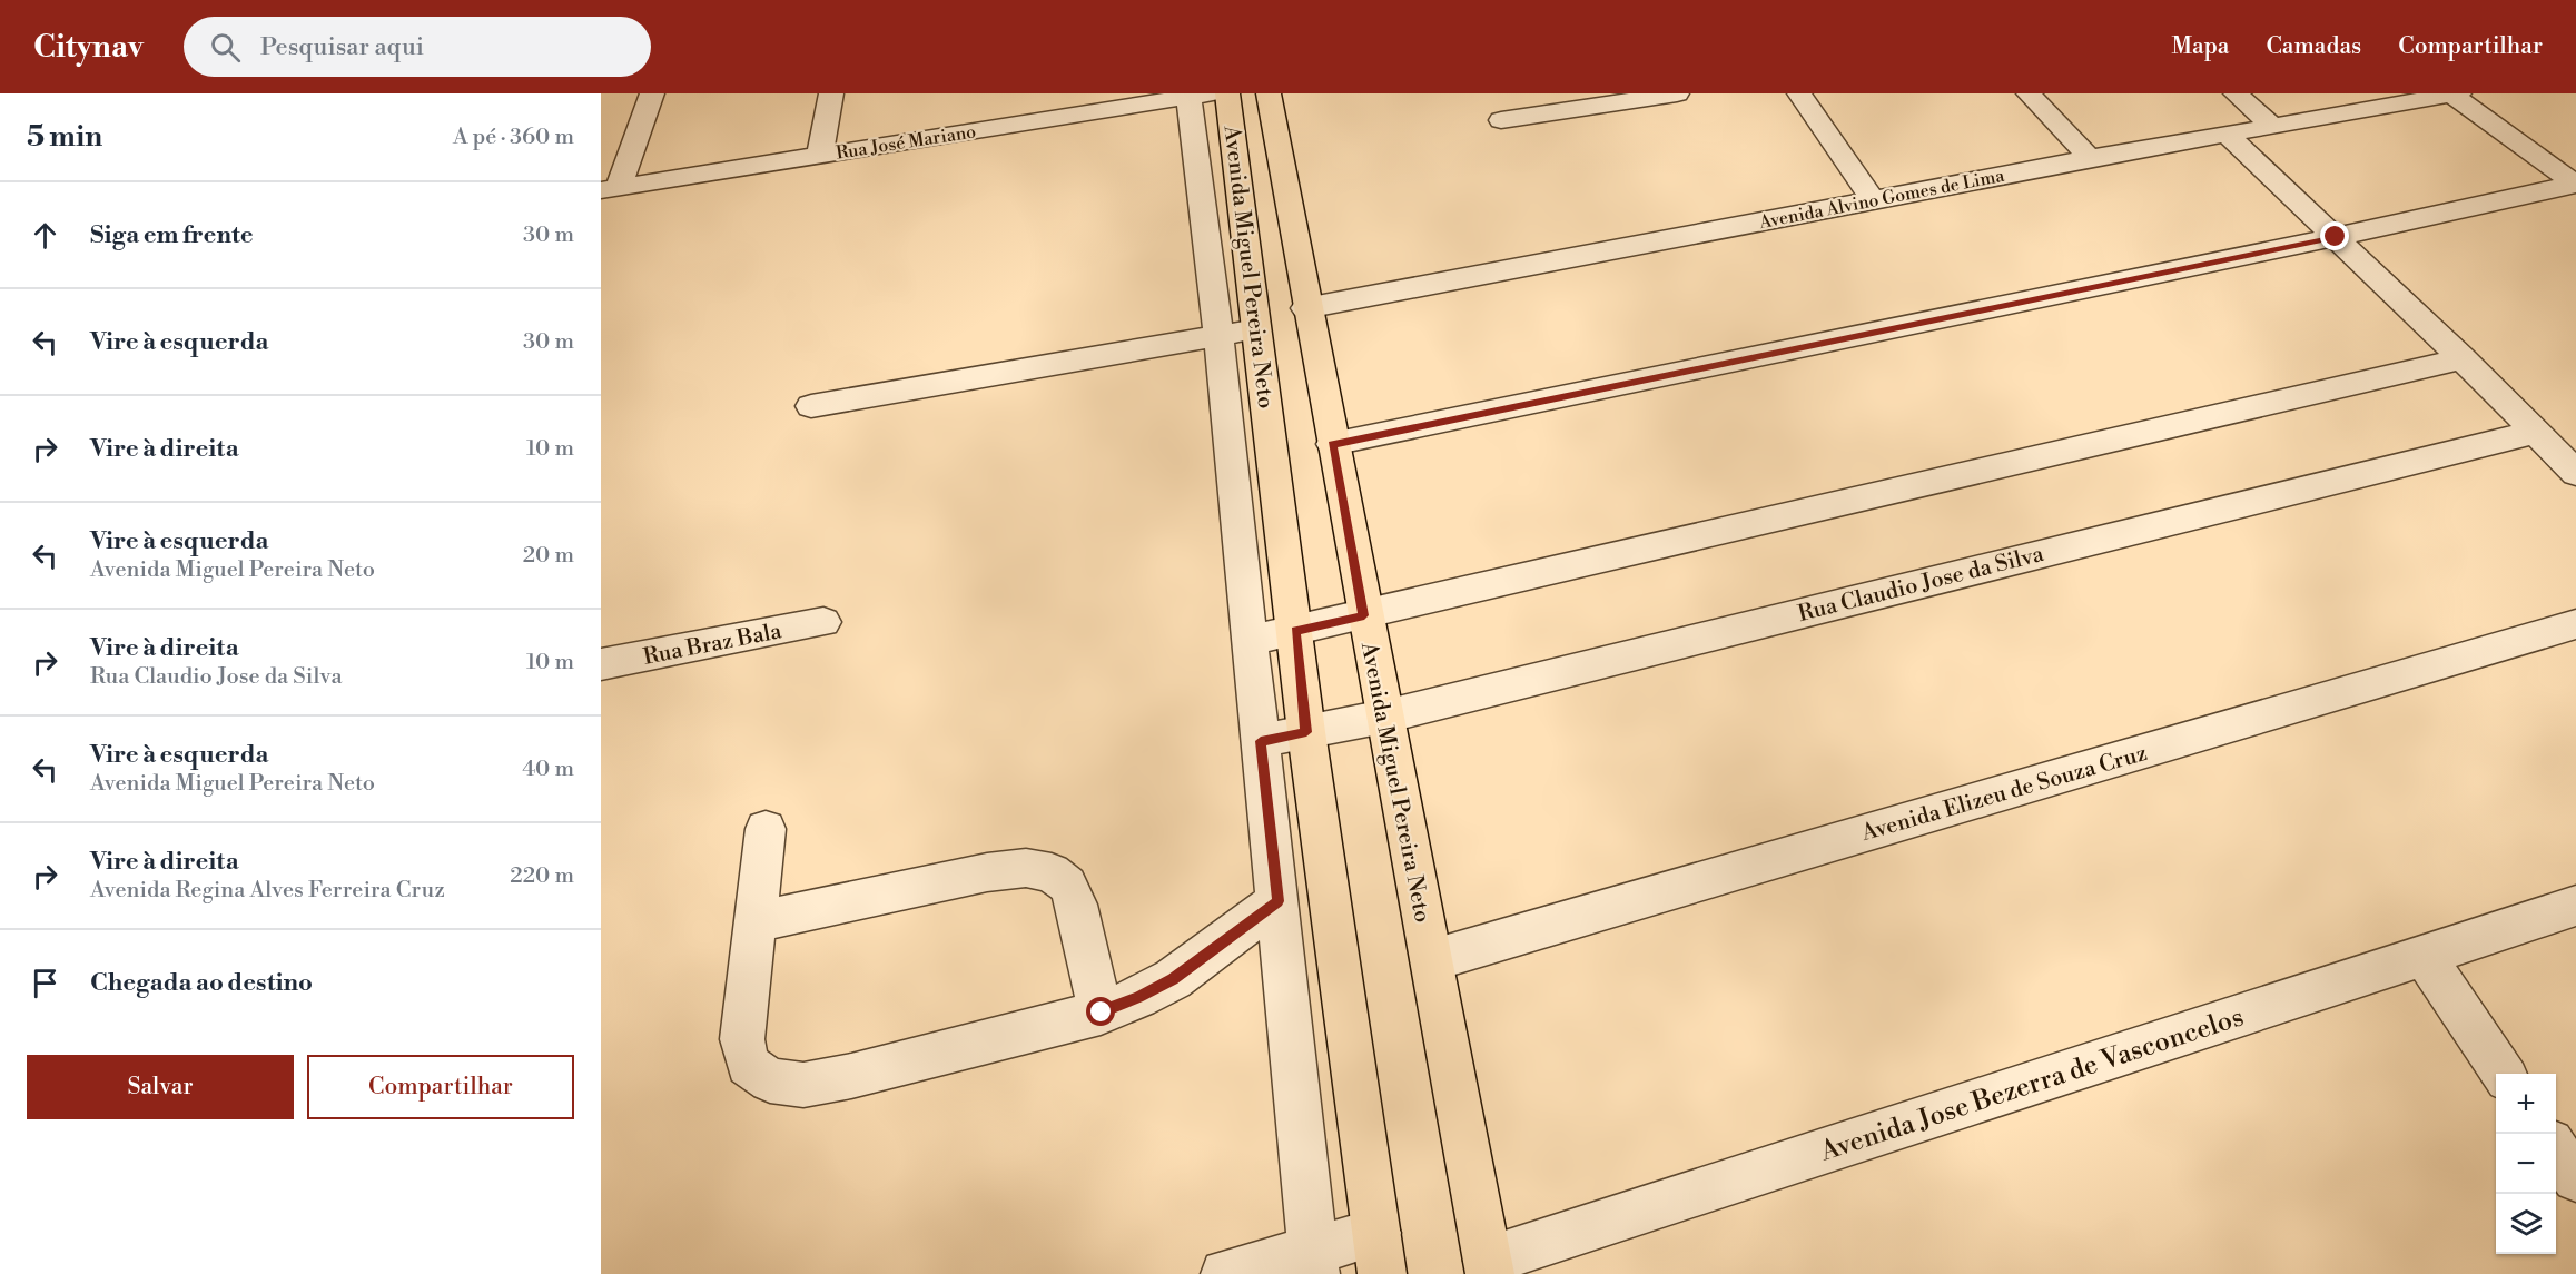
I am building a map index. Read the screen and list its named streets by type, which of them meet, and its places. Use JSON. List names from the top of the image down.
{
  "streets": {
    "main road": ["Avenida Miguel Pereira Neto"],
    "street": [
      "Rua José Mariano",
      "Avenida Alvino Gomes de Lima",
      "Rua Claudio Jose da Silva",
      "Rua Braz Bala",
      "Avenida Elizeu de Souza Cruz",
      "Avenida Jose Bezerra de Vasconcelos"
    ]
  },
  "crossings": [
    ["Avenida Alvino Gomes de Lima", "Avenida Miguel Pereira Neto"],
    ["Avenida Miguel Pereira Neto", "Rua Claudio Jose da Silva"],
    ["Avenida Miguel Pereira Neto", "Avenida Elizeu de Souza Cruz"],
    ["Avenida Miguel Pereira Neto", "Avenida Jose Bezerra de Vasconcelos"]
  ],
  "page": {
    "header": "Citynav",
    "search": "Pesquisar aqui",
    "nav": ["Mapa", "Camadas", "Compartilhar"],
    "heading": ["5 min", "A pé · 360 m"],
    "list": [
      ["Siga em frente", "30 m"],
      ["Vire à esquerda", "30 m"],
      ["Vire à direita", "10 m"],
      ["Vire à esquerda", "Avenida Miguel Pereira Neto", "20 m"],
      ["Vire à direita", "Rua Claudio Jose da Silva", "10 m"],
      ["Vire à esquerda", "Avenida Miguel Pereira Neto", "40 m"],
      ["Vire à direita", "Avenida Regina Alves Ferreira Cruz", "220 m"],
      "Chegada ao destino"
    ],
    "buttons": ["Salvar", "Compartilhar"],
    "map_buttons": ["+", "−"]
  }
}
